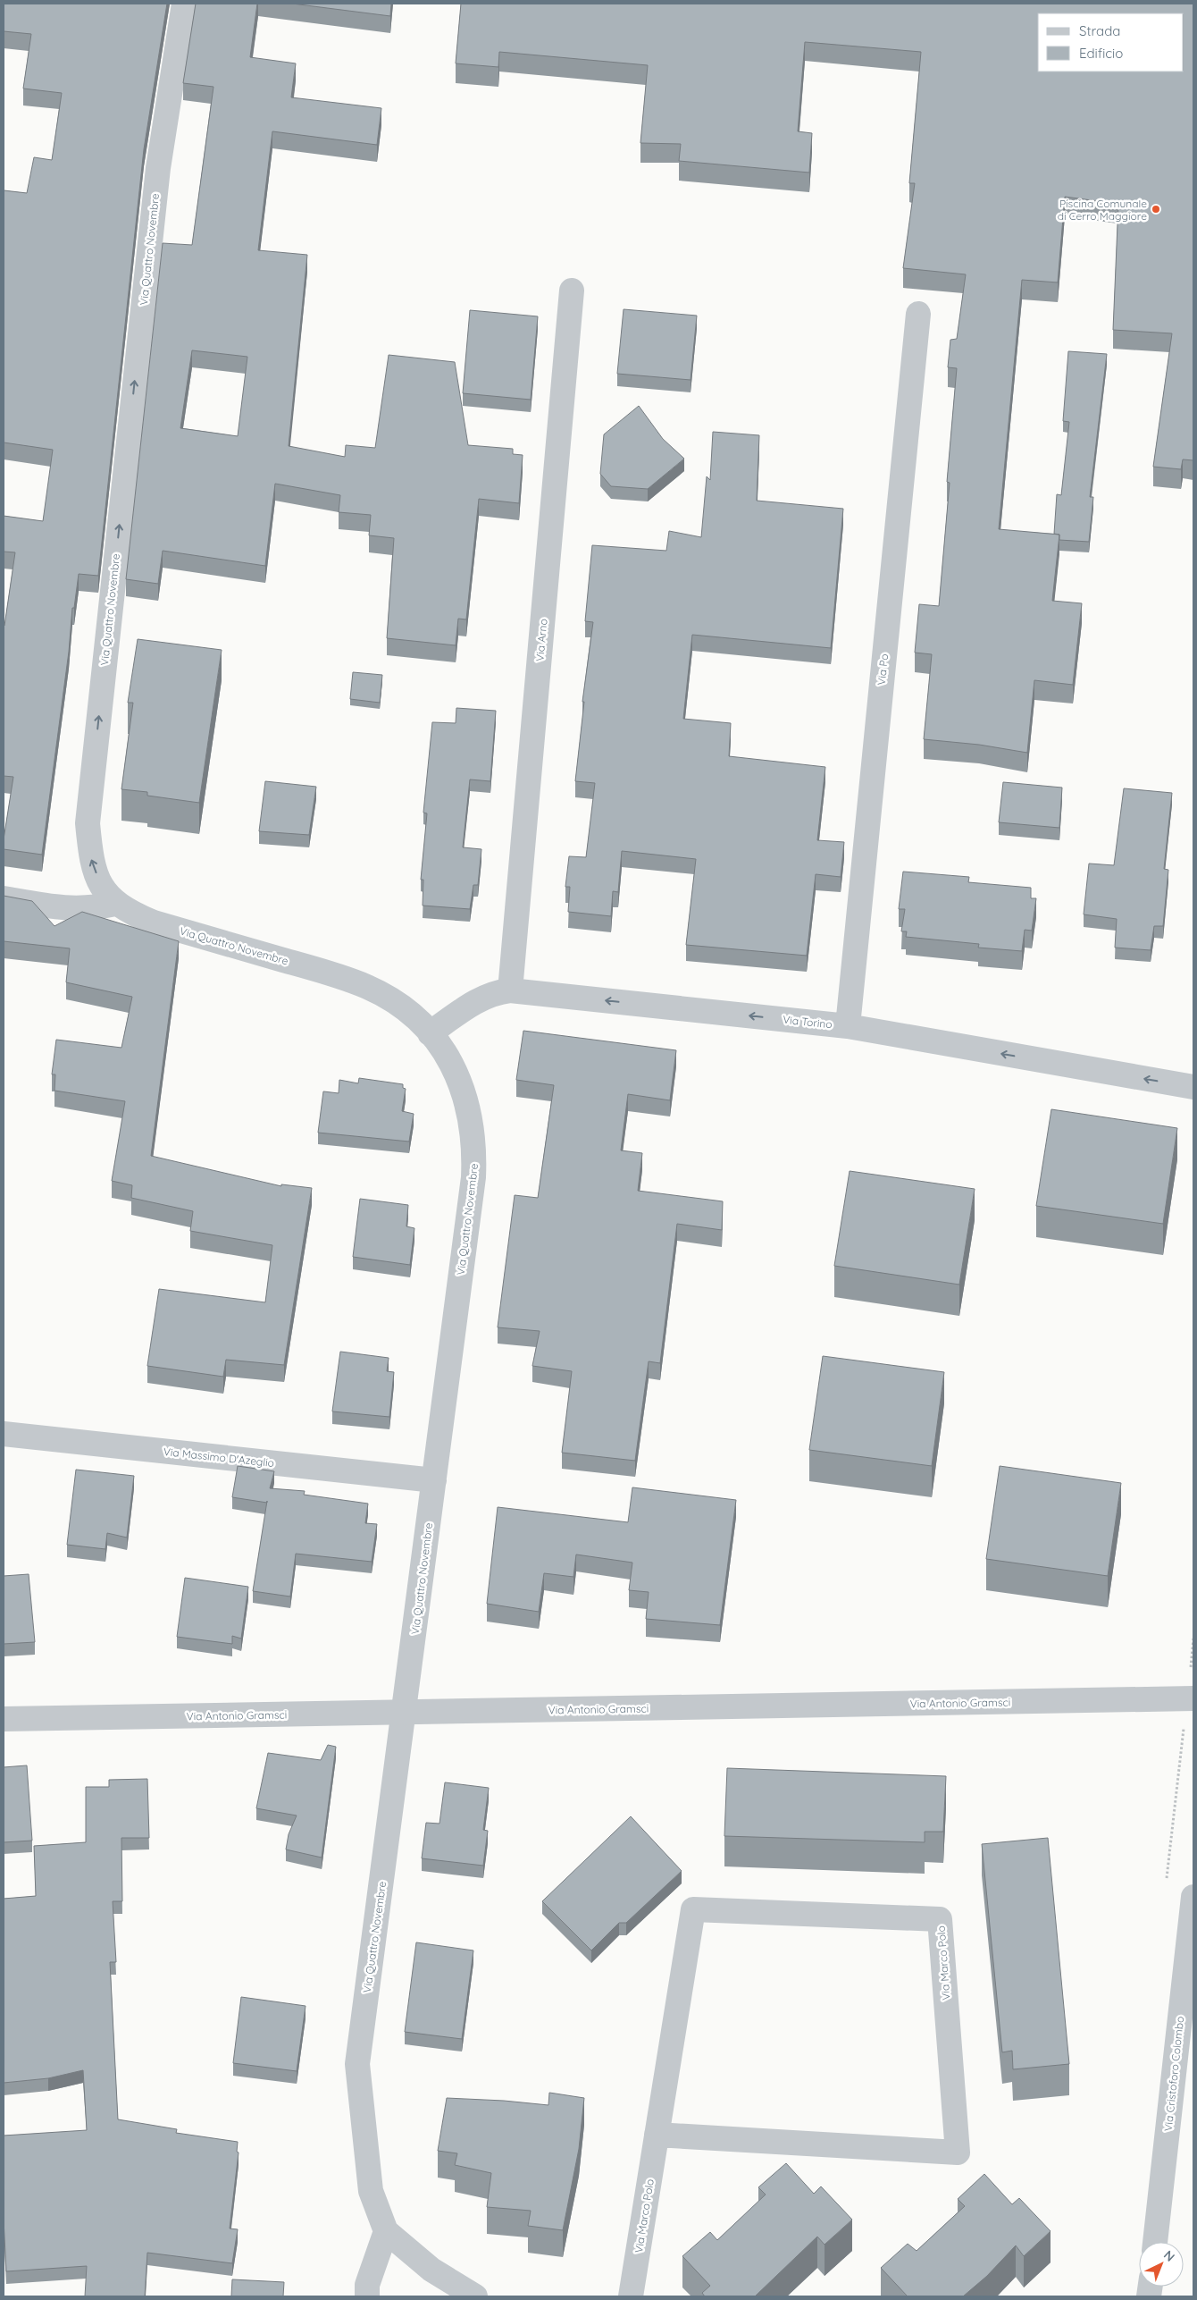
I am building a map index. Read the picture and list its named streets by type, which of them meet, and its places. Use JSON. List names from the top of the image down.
{
  "streets": {
    "street": [
      "Via Quattro Novembre",
      "Via Arno",
      "Via Po",
      "Via Torino",
      "Via Massimo D'Azeglio",
      "Via Antonio Gramsci",
      "Via Marco Polo",
      "Via Cristoforo Colombo"
    ]
  },
  "crossings": [
    ["Via Quattro Novembre", "Via Torino"],
    ["Via Quattro Novembre", "Via Massimo D'Azeglio"],
    ["Via Quattro Novembre", "Via Antonio Gramsci"],
    ["Via Arno", "Via Torino"],
    ["Via Po", "Via Torino"]
  ],
  "one_way": ["Via Torino"],
  "places": ["Piscina Comunale di Cerro Maggiore"],
  "legend": ["Strada", "Edificio"],
  "north": "top right"
}
